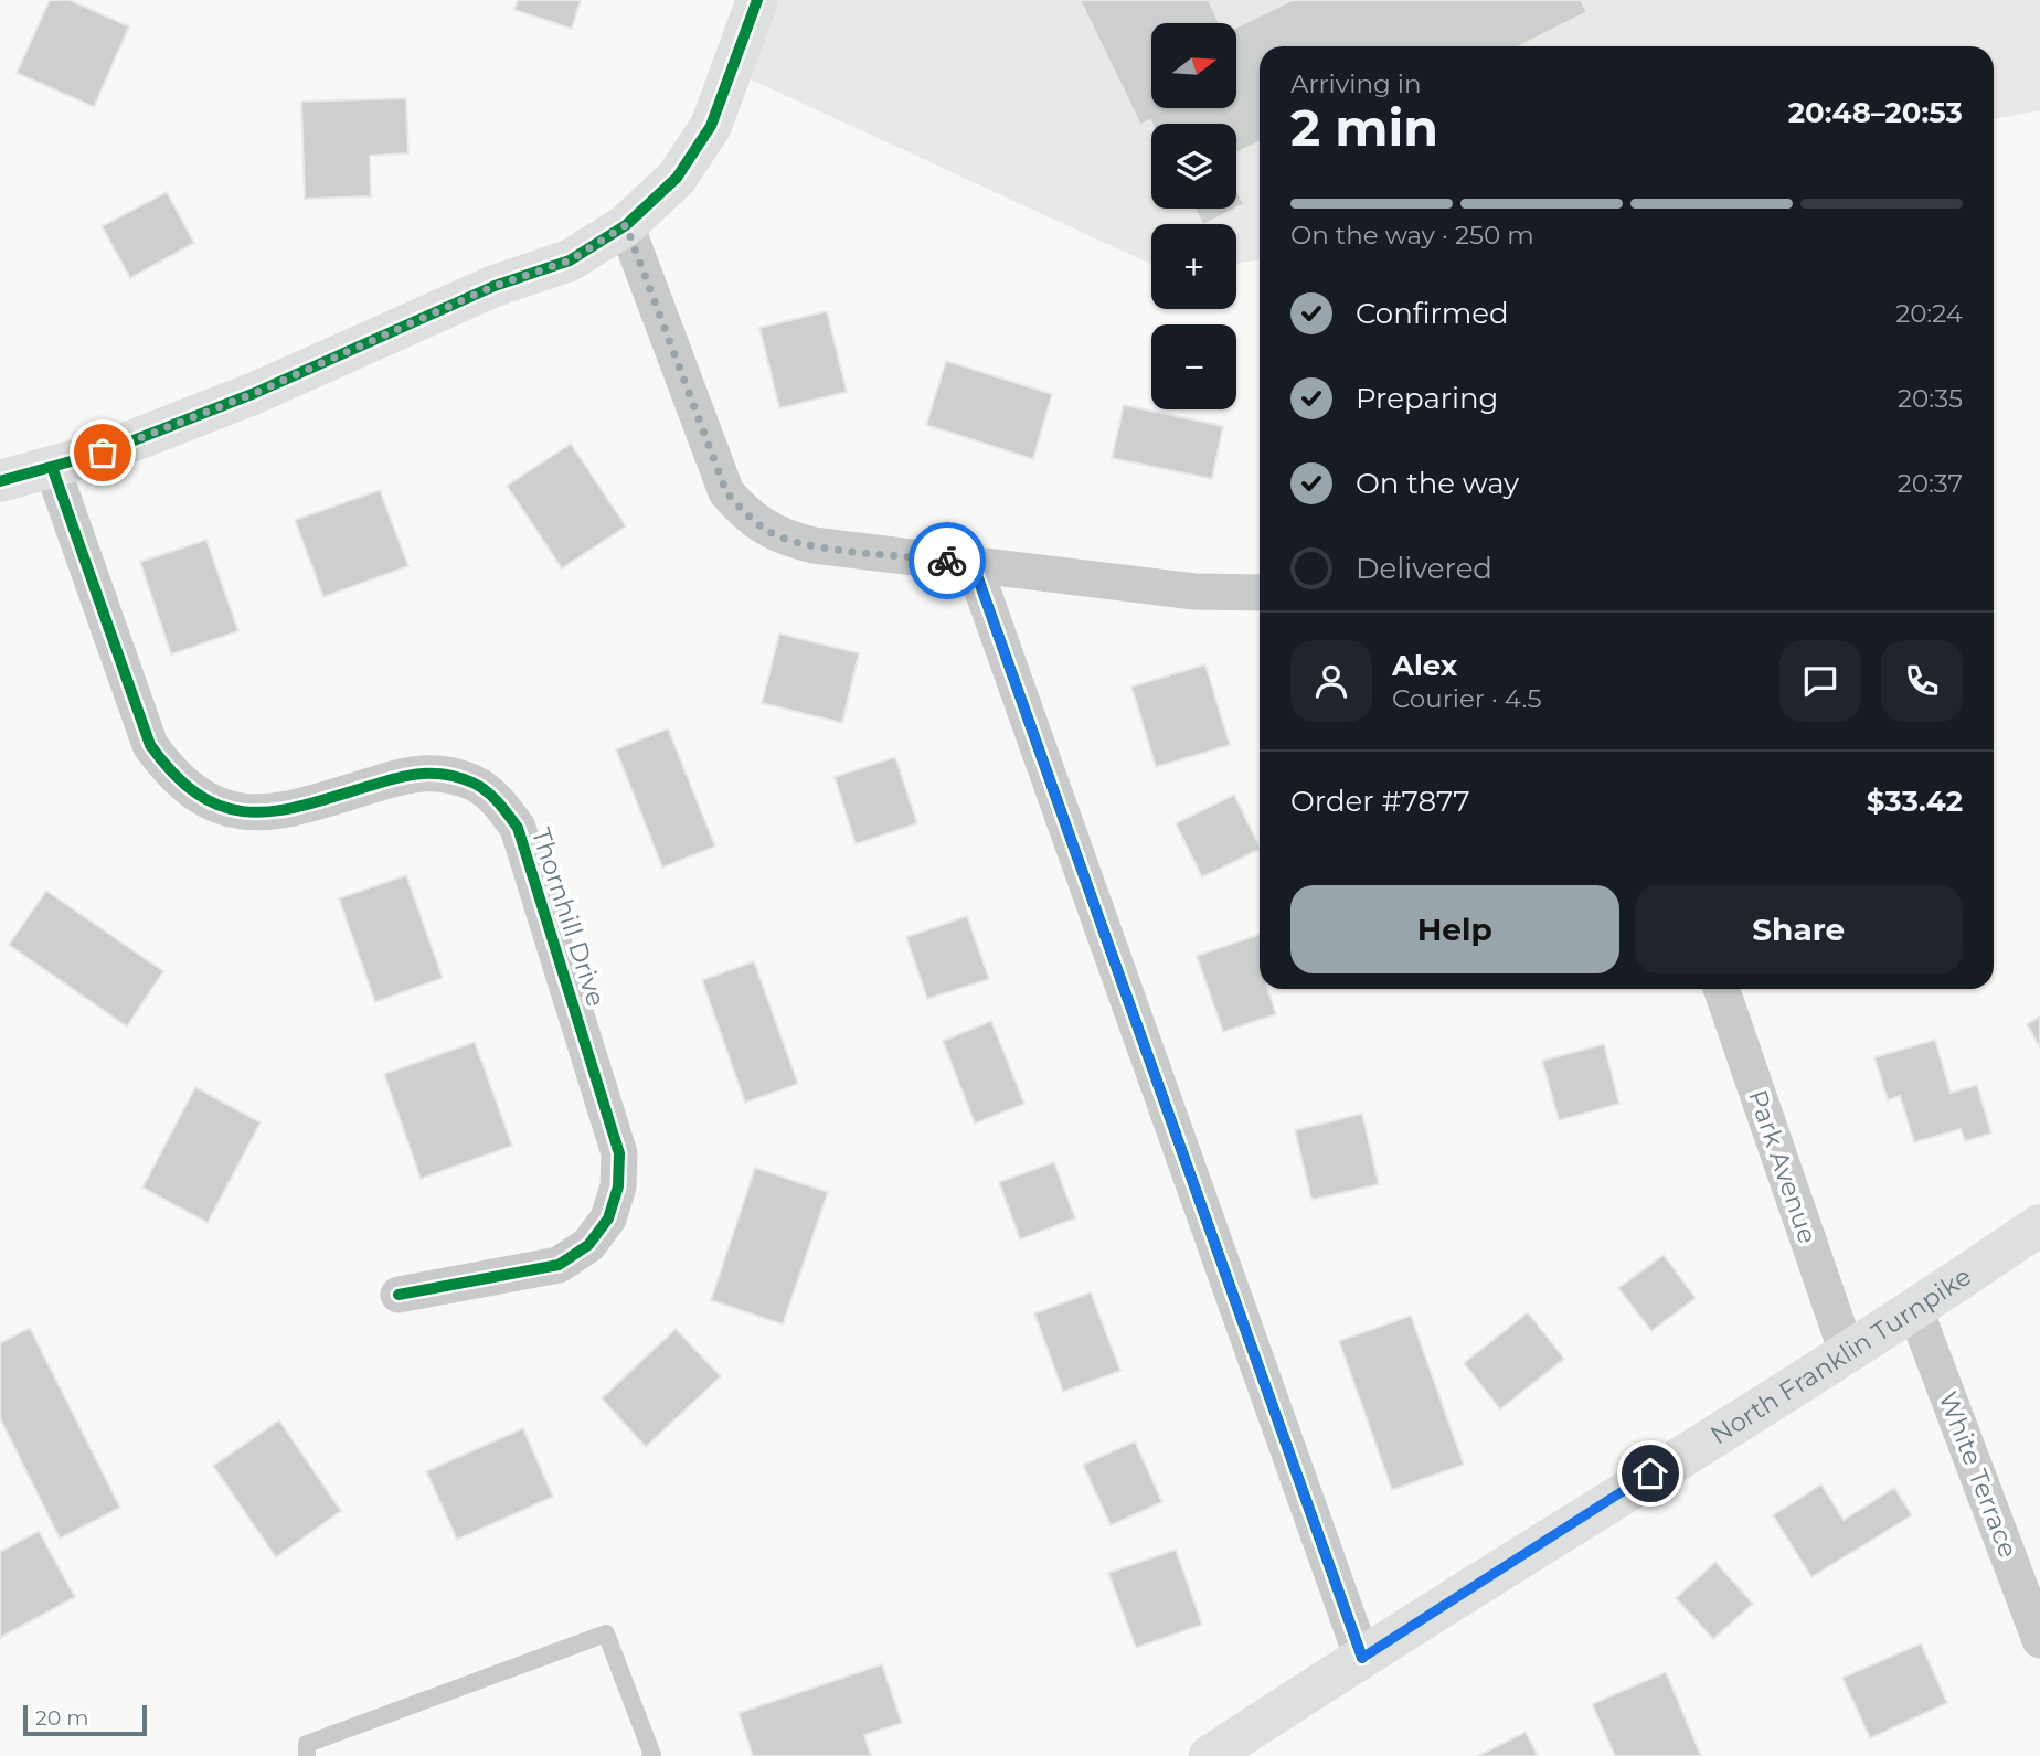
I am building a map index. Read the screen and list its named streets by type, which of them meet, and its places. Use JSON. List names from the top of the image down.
{
  "streets": {
    "main road": ["North Franklin Turnpike"],
    "street": ["Thornhill Drive", "Park Avenue", "White Terrace"]
  },
  "crossings": [
    ["Park Avenue", "North Franklin Turnpike"],
    ["North Franklin Turnpike", "White Terrace"]
  ],
  "scale_bar": "20 m",
  "north": "right",
  "page": {
    "map_buttons": ["+", "−"],
    "heading": ["2 min", "Arriving in", "20:48–20:53"],
    "panel": [
      "Alex",
      "Courier · 4.5",
      "Order #7877",
      "$33.42"
    ],
    "bar": "On the way · 250 m",
    "list": [
      ["Confirmed", "20:24"],
      ["Preparing", "20:35"],
      ["On the way", "20:37"],
      "Delivered"
    ],
    "buttons": ["Help", "Share"],
    "scale": "20 m"
  }
}
